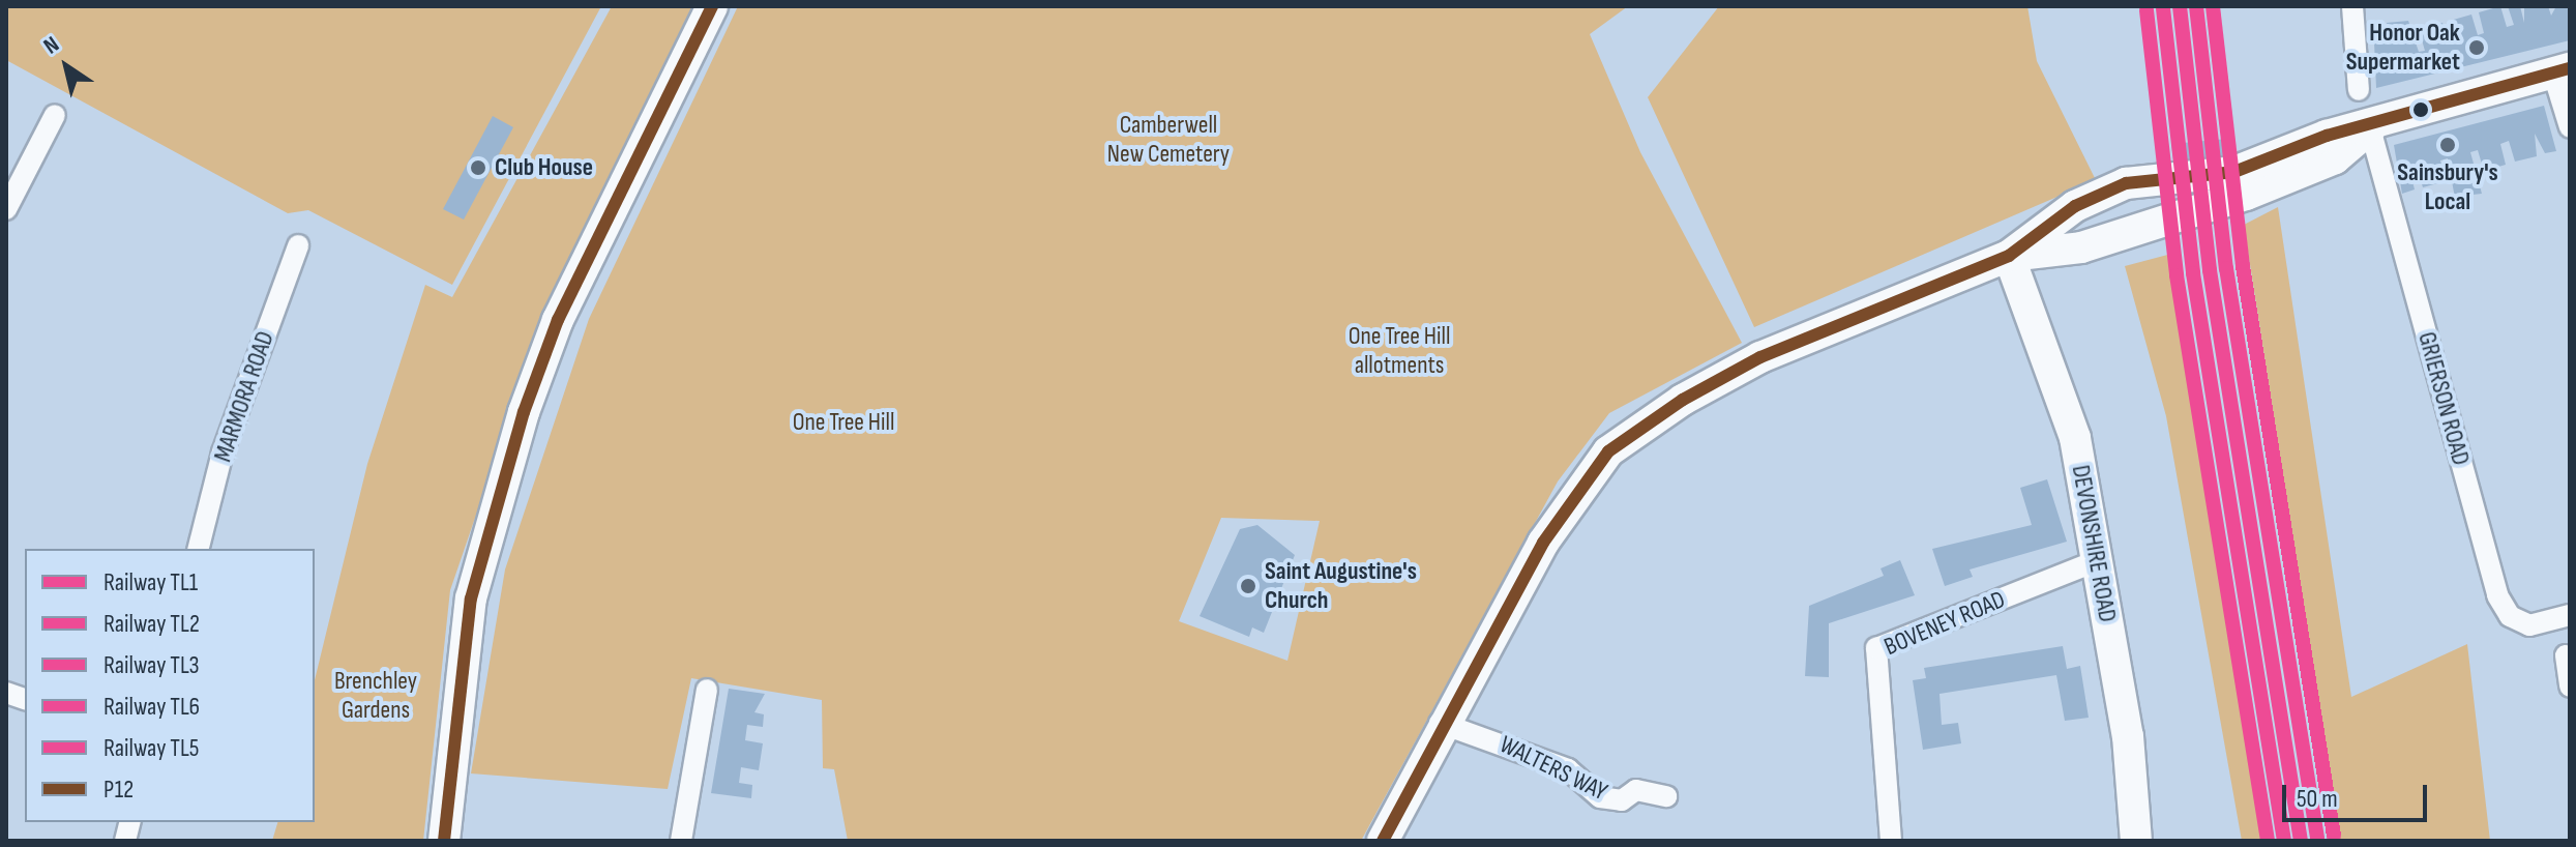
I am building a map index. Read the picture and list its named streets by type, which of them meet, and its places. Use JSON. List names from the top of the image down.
{
  "streets": {
    "main road": ["DEVONSHIRE ROAD"],
    "street": [
      "MARMORA ROAD",
      "GRIERSON ROAD",
      "BOVENEY ROAD",
      "WALTERS WAY"
    ]
  },
  "crossings": [
    ["DEVONSHIRE ROAD", "BOVENEY ROAD"]
  ],
  "parks": [
    "Camberwell New Cemetery",
    "One Tree Hill allotments",
    "One Tree Hill",
    "Brenchley Gardens"
  ],
  "places": [
    "Honor Oak Supermarket",
    "Sainsbury's Local",
    "Club House",
    "Saint Augustine's Church"
  ],
  "lines": [
    "rail line TL1",
    "rail line TL3",
    "rail line TL5",
    "transit line P12",
    "rail line TL2",
    "rail line TL6"
  ],
  "legend": [
    "Railway TL1",
    "Railway TL2",
    "Railway TL3",
    "Railway TL6",
    "Railway TL5",
    "P12"
  ],
  "scale_bar": "50 m",
  "north": "top left"
}
